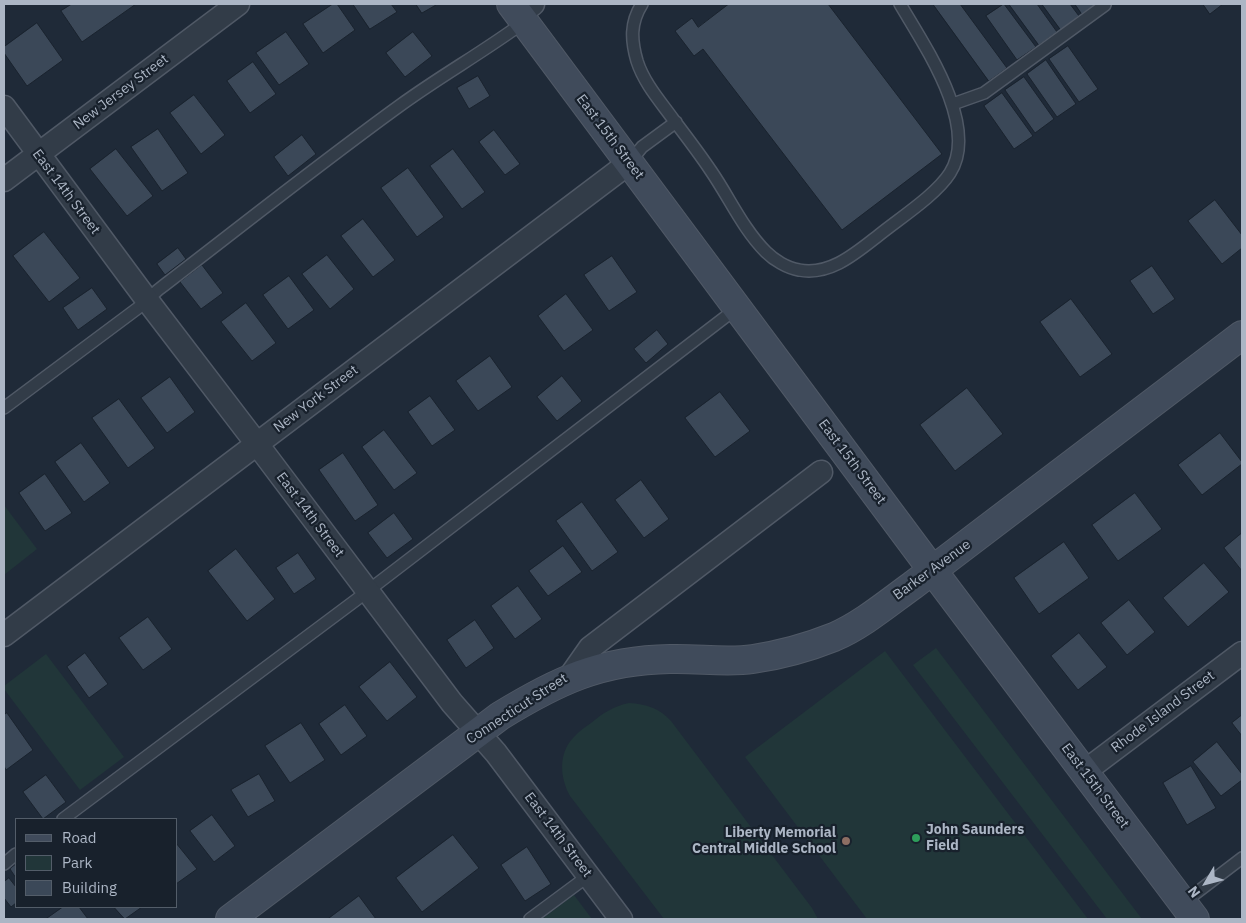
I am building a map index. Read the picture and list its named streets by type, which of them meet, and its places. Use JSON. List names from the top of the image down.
{
  "streets": {
    "street": [
      "New Jersey Street",
      "East 15th Street",
      "East 14th Street",
      "New York Street",
      "Barker Avenue",
      "Connecticut Street",
      "Rhode Island Street"
    ]
  },
  "crossings": [
    ["New Jersey Street", "East 14th Street"],
    ["East 15th Street", "New York Street"],
    ["East 15th Street", "Barker Avenue"],
    ["East 15th Street", "Rhode Island Street"],
    ["East 14th Street", "New York Street"],
    ["East 14th Street", "Connecticut Street"],
    ["Barker Avenue", "Connecticut Street"]
  ],
  "places": ["John Saunders Field", "Liberty Memorial Central Middle School"],
  "legend": ["Road", "Park", "Building"],
  "north": "bottom left"
}
